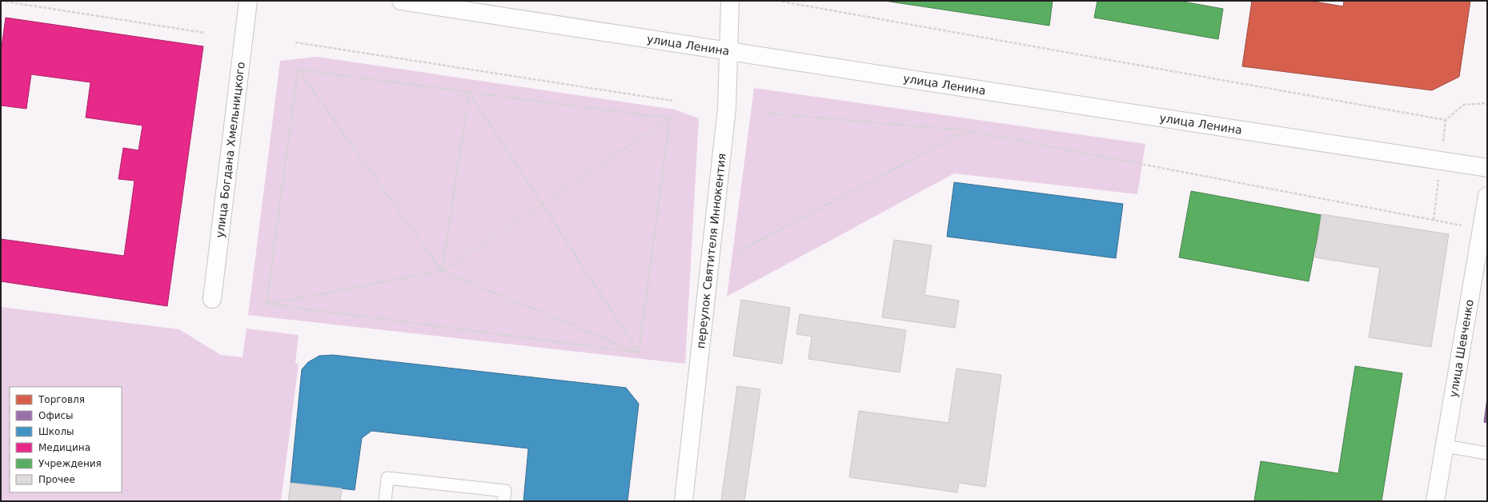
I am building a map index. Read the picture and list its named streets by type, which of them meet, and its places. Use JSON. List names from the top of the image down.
{
  "streets": {
    "street": [
      "улица Ленина",
      "улица Богдана Хмельницкого",
      "переулок Святителя Иннокентия",
      "улица Шевченко"
    ]
  },
  "crossings": [
    ["улица Ленина", "переулок Святителя Иннокентия"]
  ],
  "legend": [
    "Торговля",
    "Офисы",
    "Школы",
    "Медицина",
    "Учреждения",
    "Прочее"
  ]
}
